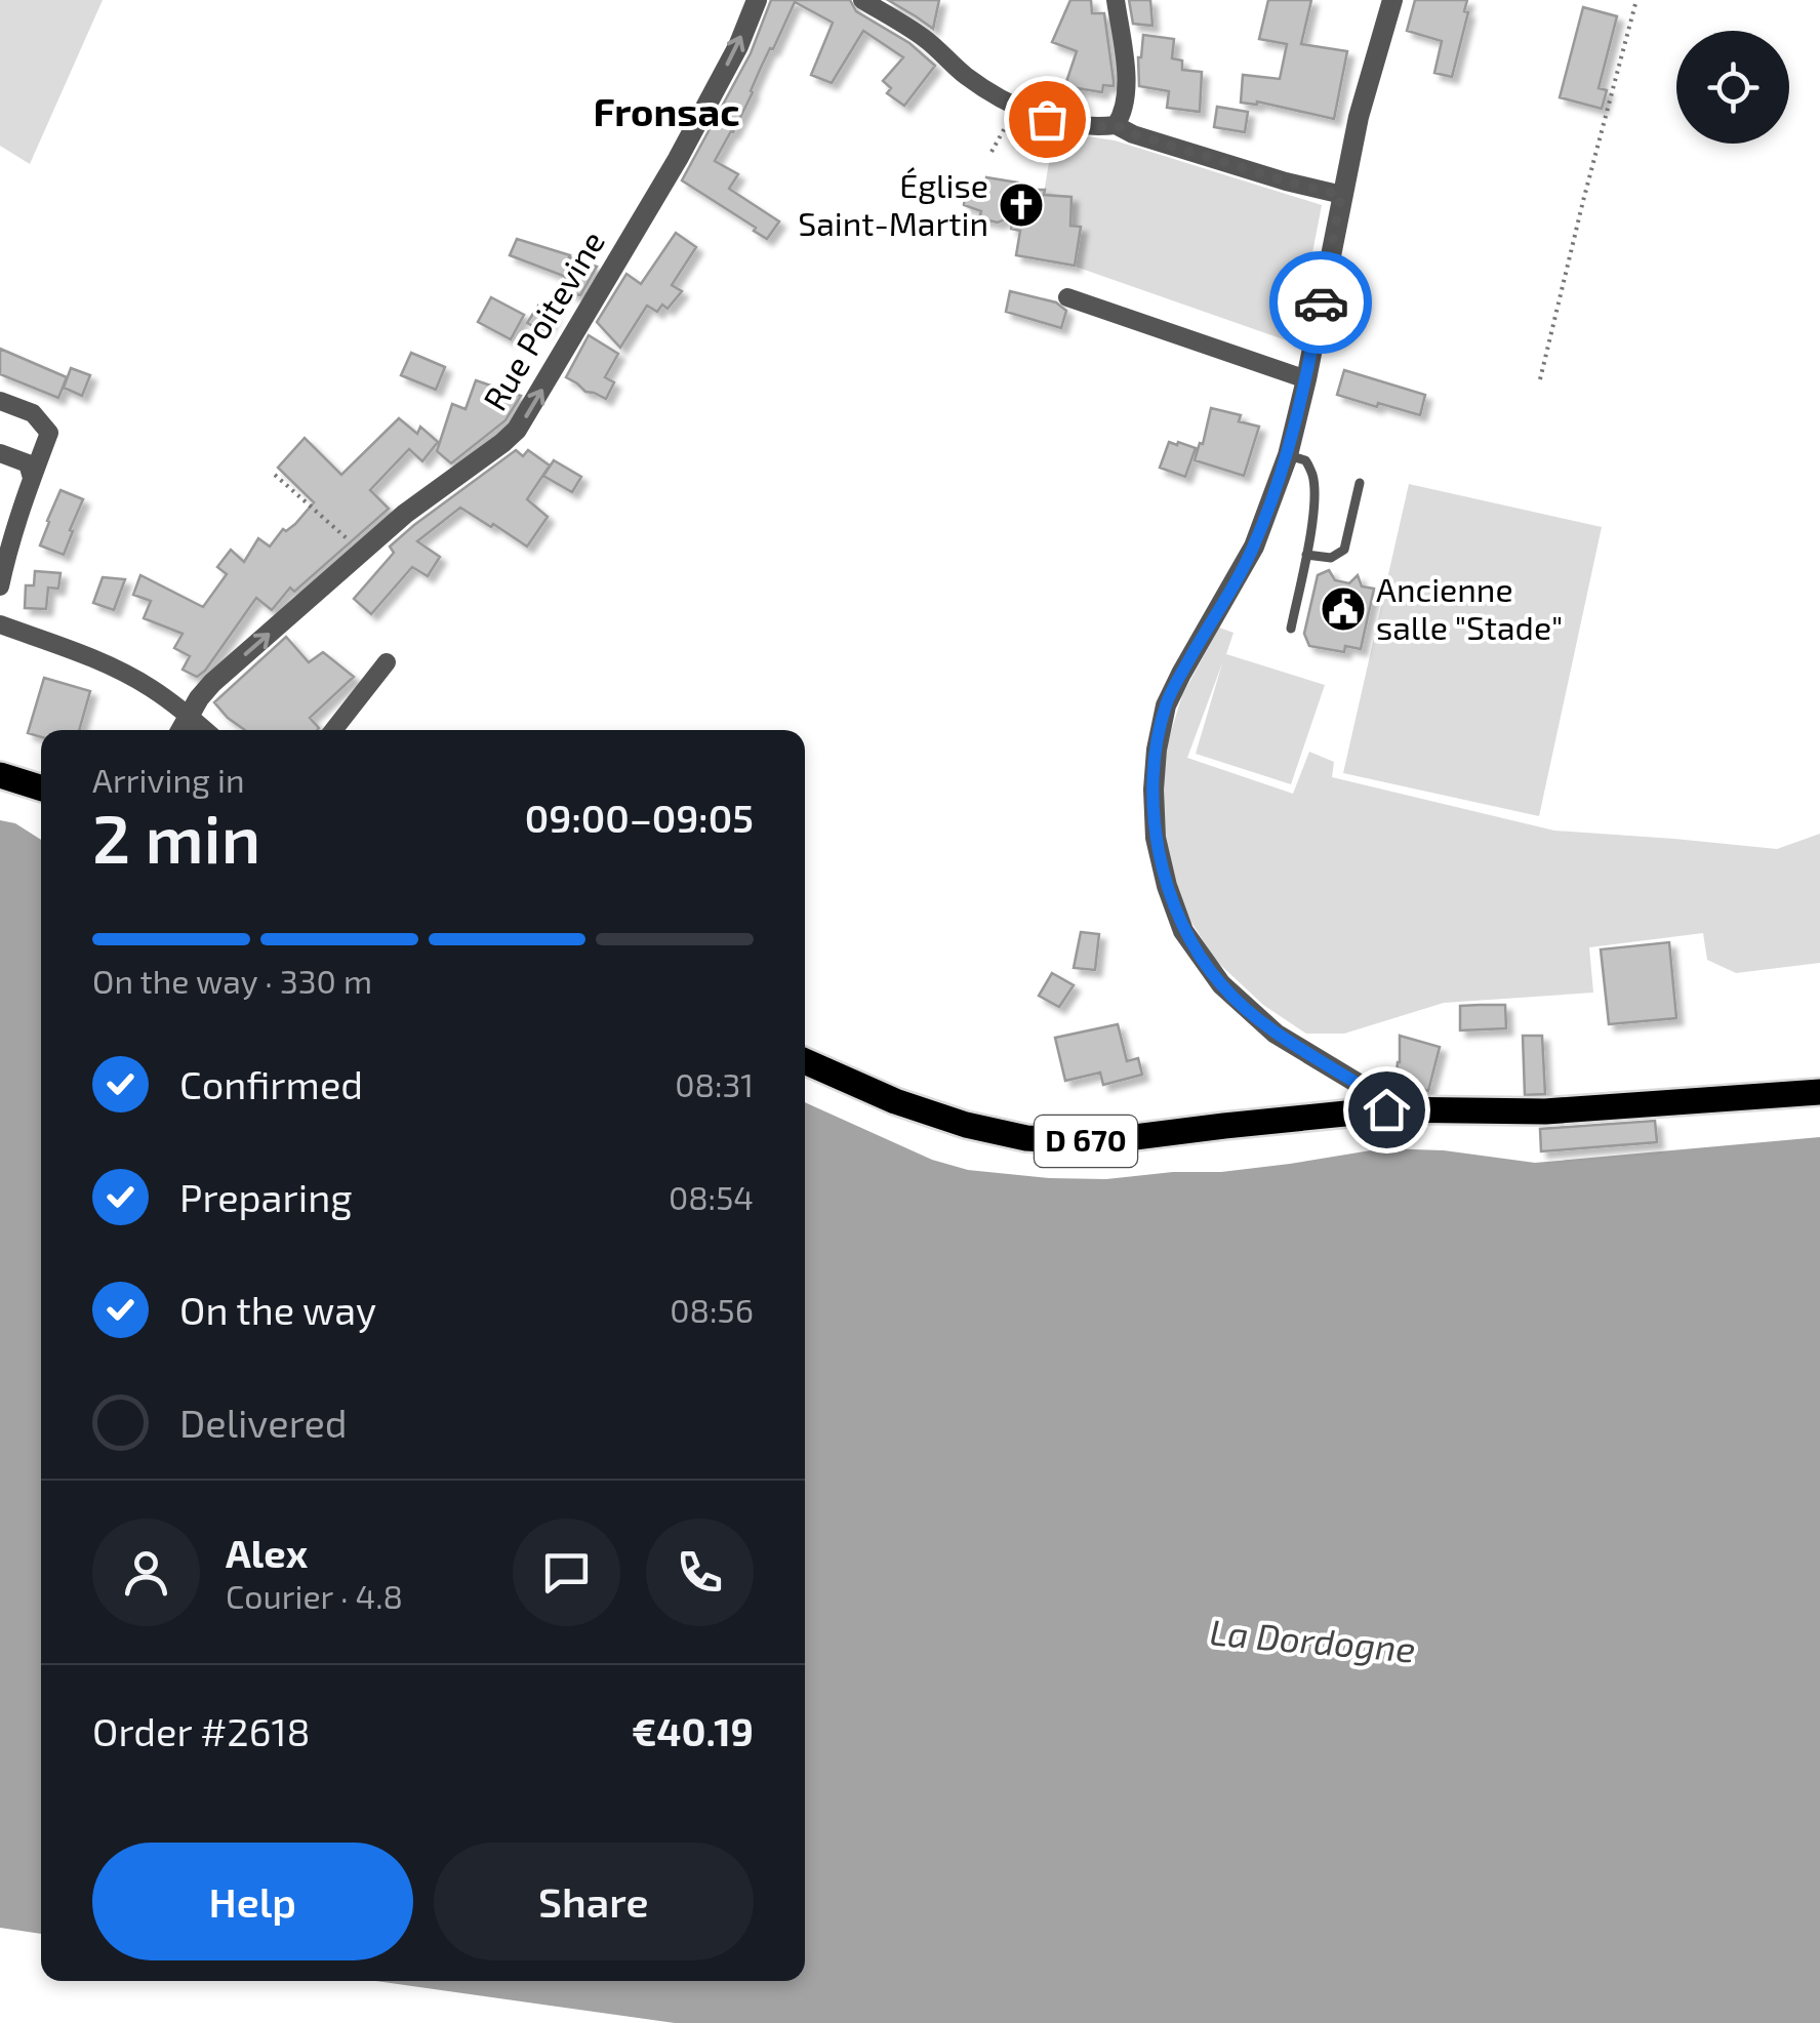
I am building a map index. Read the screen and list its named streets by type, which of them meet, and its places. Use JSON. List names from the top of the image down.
{
  "streets": {
    "main road": ["D 670"],
    "street": ["Rue Poitevine"]
  },
  "one_way": ["Rue Poitevine"],
  "districts": ["Fronsac"],
  "water": ["La Dordogne"],
  "places": {
    "church": ["Église Saint-Martin"],
    "public building": ["Ancienne salle \"Stade\""]
  },
  "page": {
    "heading": ["2 min", "Arriving in", "09:00–09:05"],
    "panel": [
      "Alex",
      "Courier · 4.8",
      "Order #2618",
      "€40.19"
    ],
    "bar": "On the way · 330 m",
    "list": [
      ["Confirmed", "08:31"],
      ["Preparing", "08:54"],
      ["On the way", "08:56"],
      "Delivered"
    ],
    "buttons": ["Help", "Share"]
  }
}
